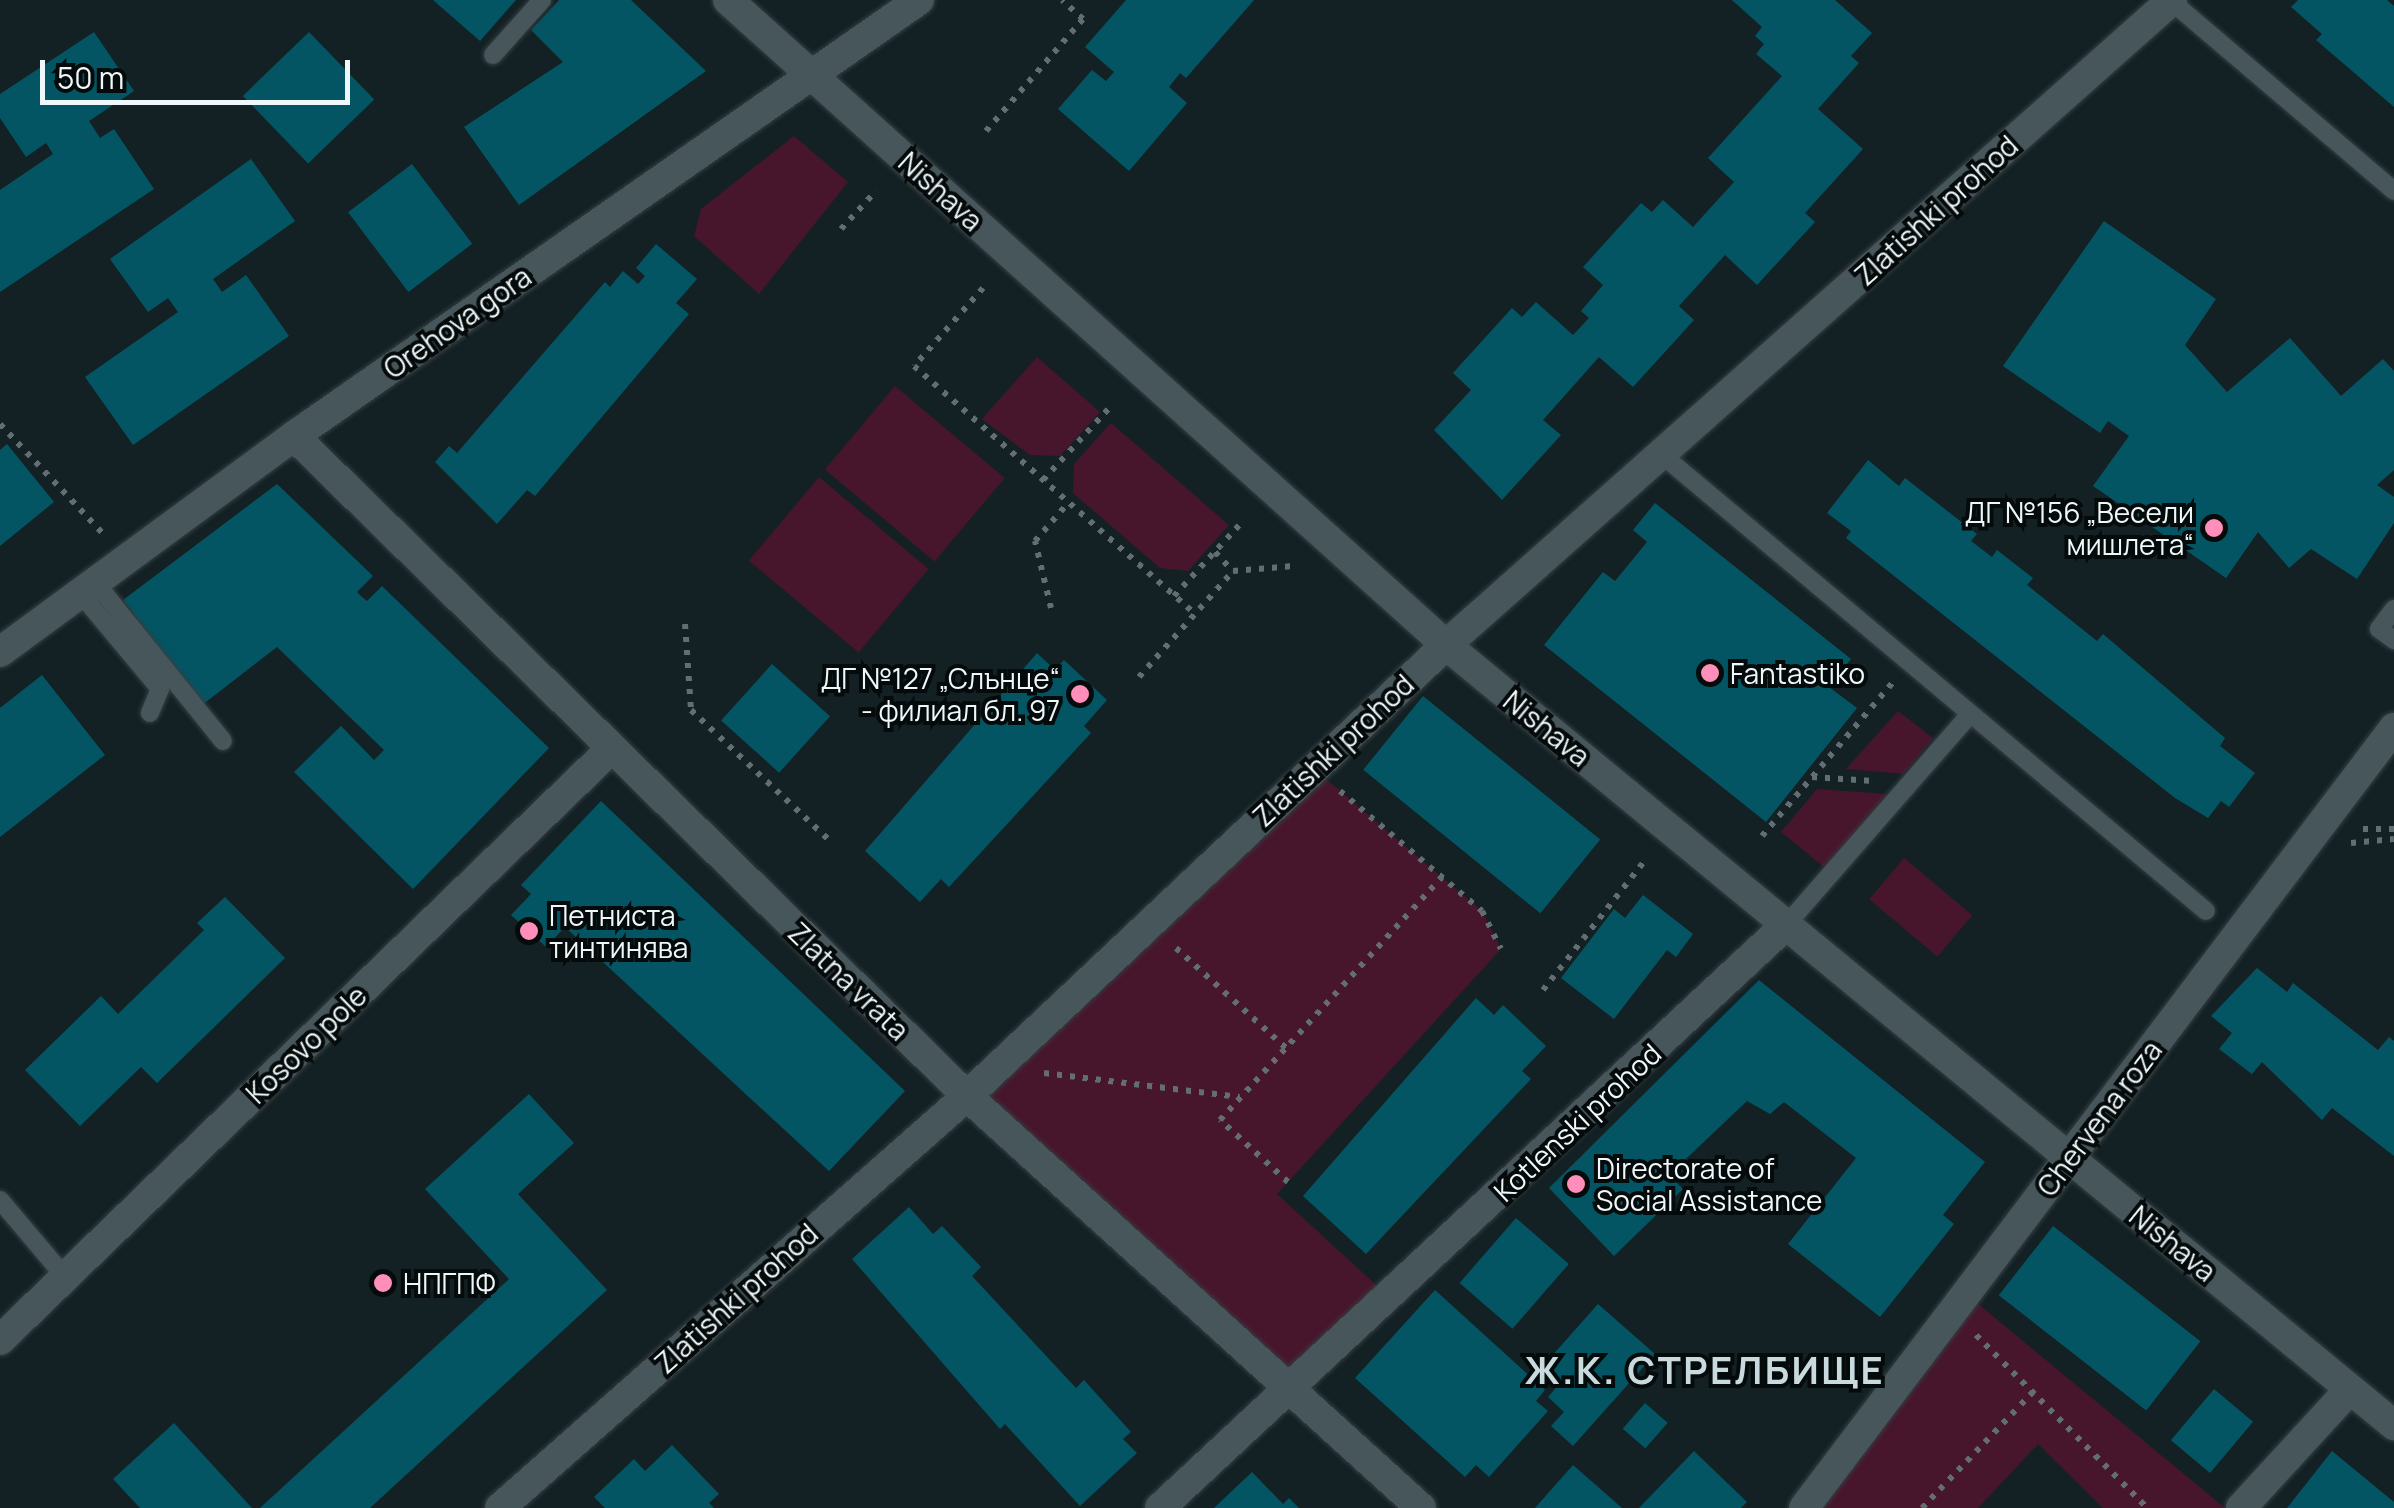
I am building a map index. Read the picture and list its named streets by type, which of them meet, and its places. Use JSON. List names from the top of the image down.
{
  "streets": {
    "street": [
      "Nishava",
      "Zlatishki prohod",
      "Orehova gora",
      "Zlatna vrata",
      "Kosovo pole",
      "Chervena roza",
      "Kotlenski prohod"
    ]
  },
  "crossings": [
    ["Nishava", "Zlatishki prohod"],
    ["Nishava", "Orehova gora"],
    ["Nishava", "Chervena roza"],
    ["Nishava", "Kotlenski prohod"],
    ["Zlatishki prohod", "Zlatna vrata"],
    ["Orehova gora", "Zlatna vrata"],
    ["Zlatna vrata", "Kosovo pole"],
    ["Zlatna vrata", "Kotlenski prohod"]
  ],
  "districts": ["Ж.К. СТРЕЛБИЩЕ"],
  "places": [
    "ДГ №156 „Весели мишлета“",
    "Fantastiko",
    "ДГ №127 „Слънце“ - филиал бл. 97",
    "Петниста тинтинява",
    "Directorate of Social Assistance",
    "НПГПФ"
  ],
  "scale_bar": "50 m"
}
